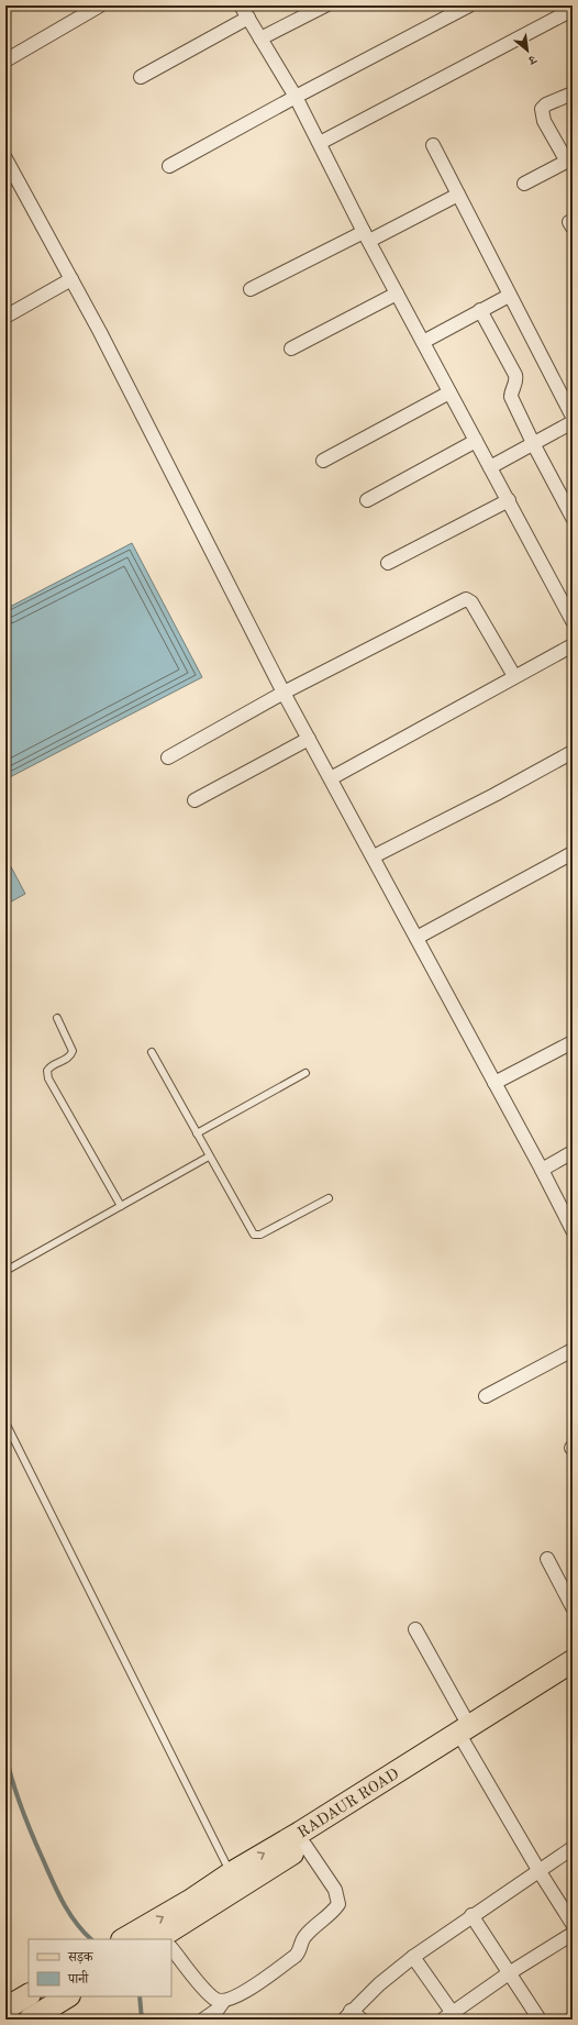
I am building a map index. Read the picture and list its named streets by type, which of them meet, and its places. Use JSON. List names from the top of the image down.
{
  "streets": {
    "main road": ["RADAUR ROAD"]
  },
  "legend": ["सड़क", "पानी"],
  "north": "bottom right"
}
